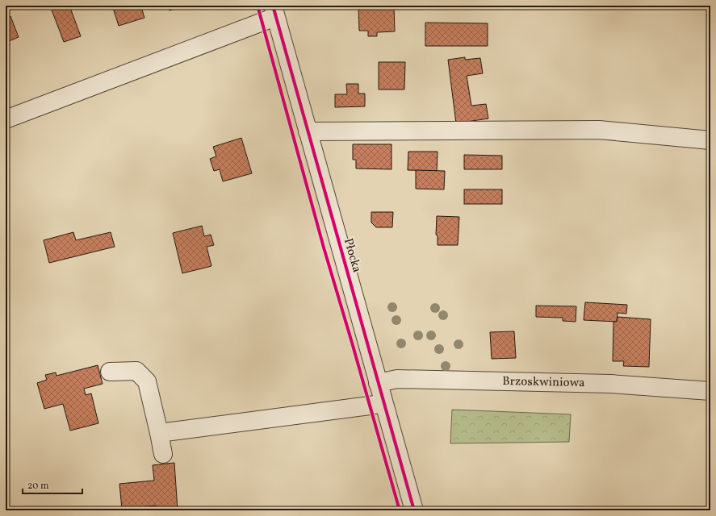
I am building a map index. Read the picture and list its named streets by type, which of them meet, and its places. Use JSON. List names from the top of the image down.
{
  "streets": {
    "street": ["Płocka", "Brzoskwiniowa"]
  },
  "crossings": [
    ["Płocka", "Brzoskwiniowa"]
  ],
  "scale_bar": "20 m"
}
